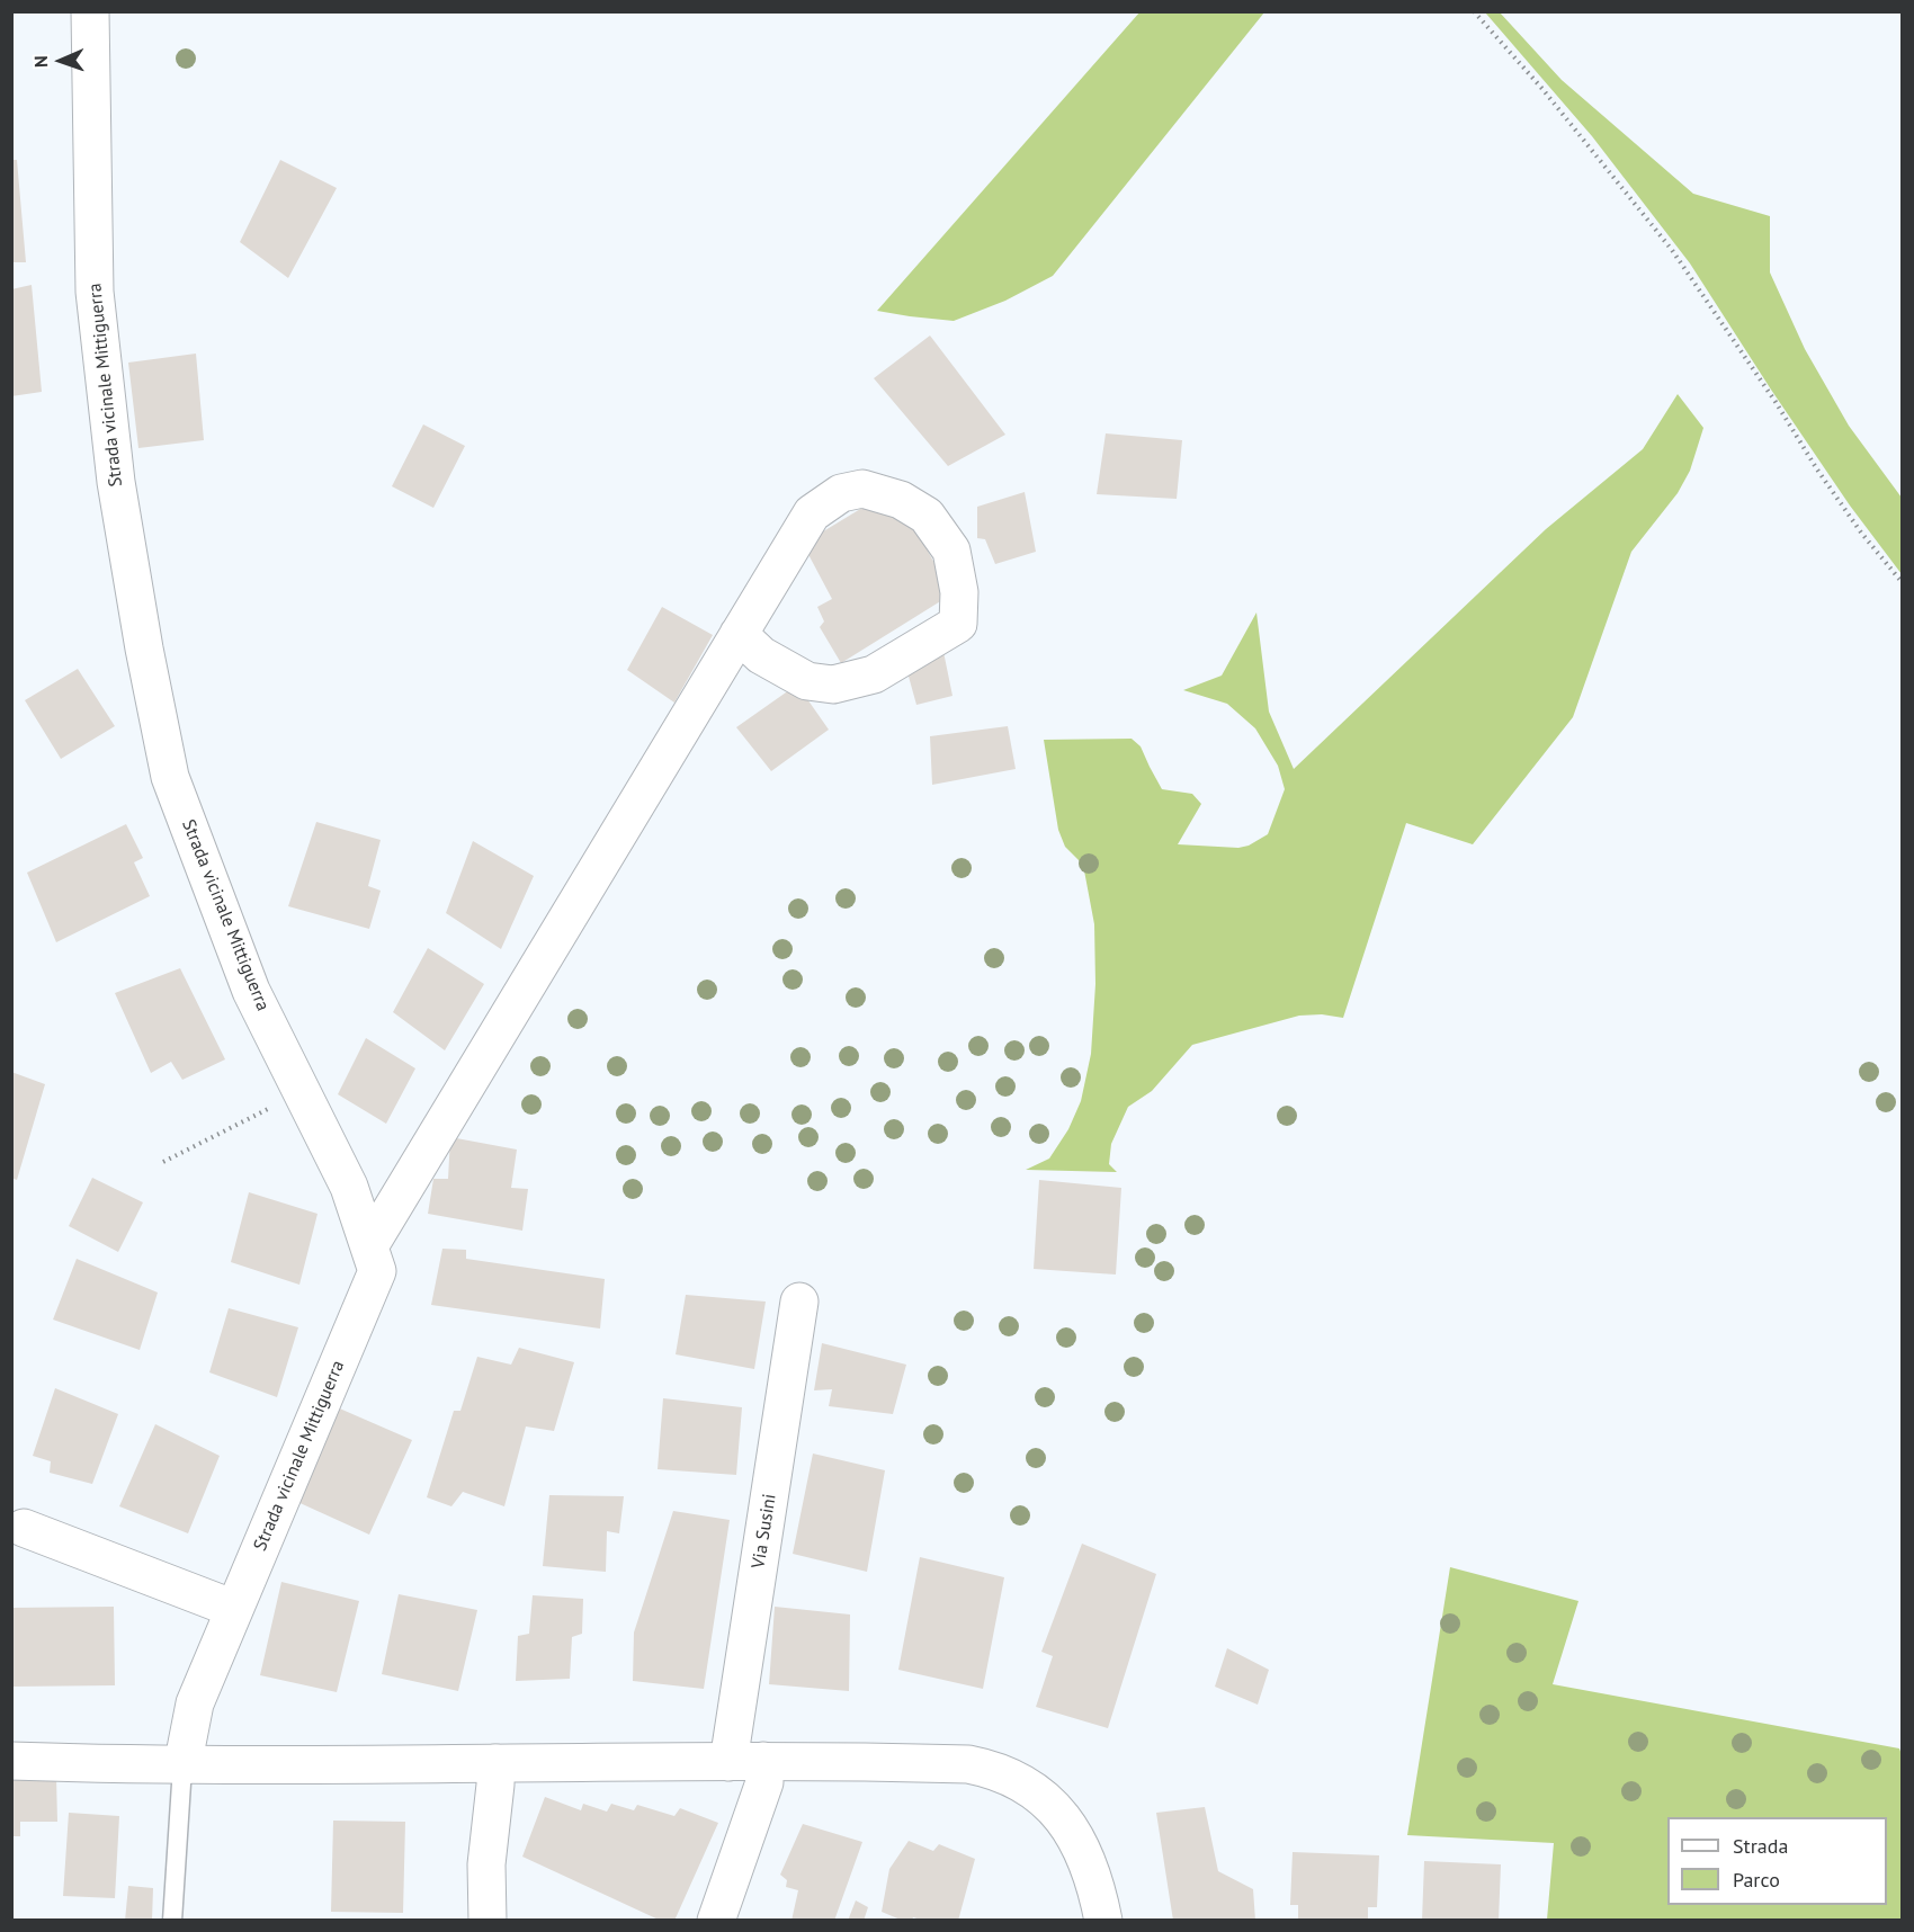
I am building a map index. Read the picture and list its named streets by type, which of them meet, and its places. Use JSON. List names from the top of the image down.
{
  "streets": {
    "street": ["Strada vicinale Mittiguerra", "Via Susini"]
  },
  "legend": ["Strada", "Parco"],
  "north": "left"
}
